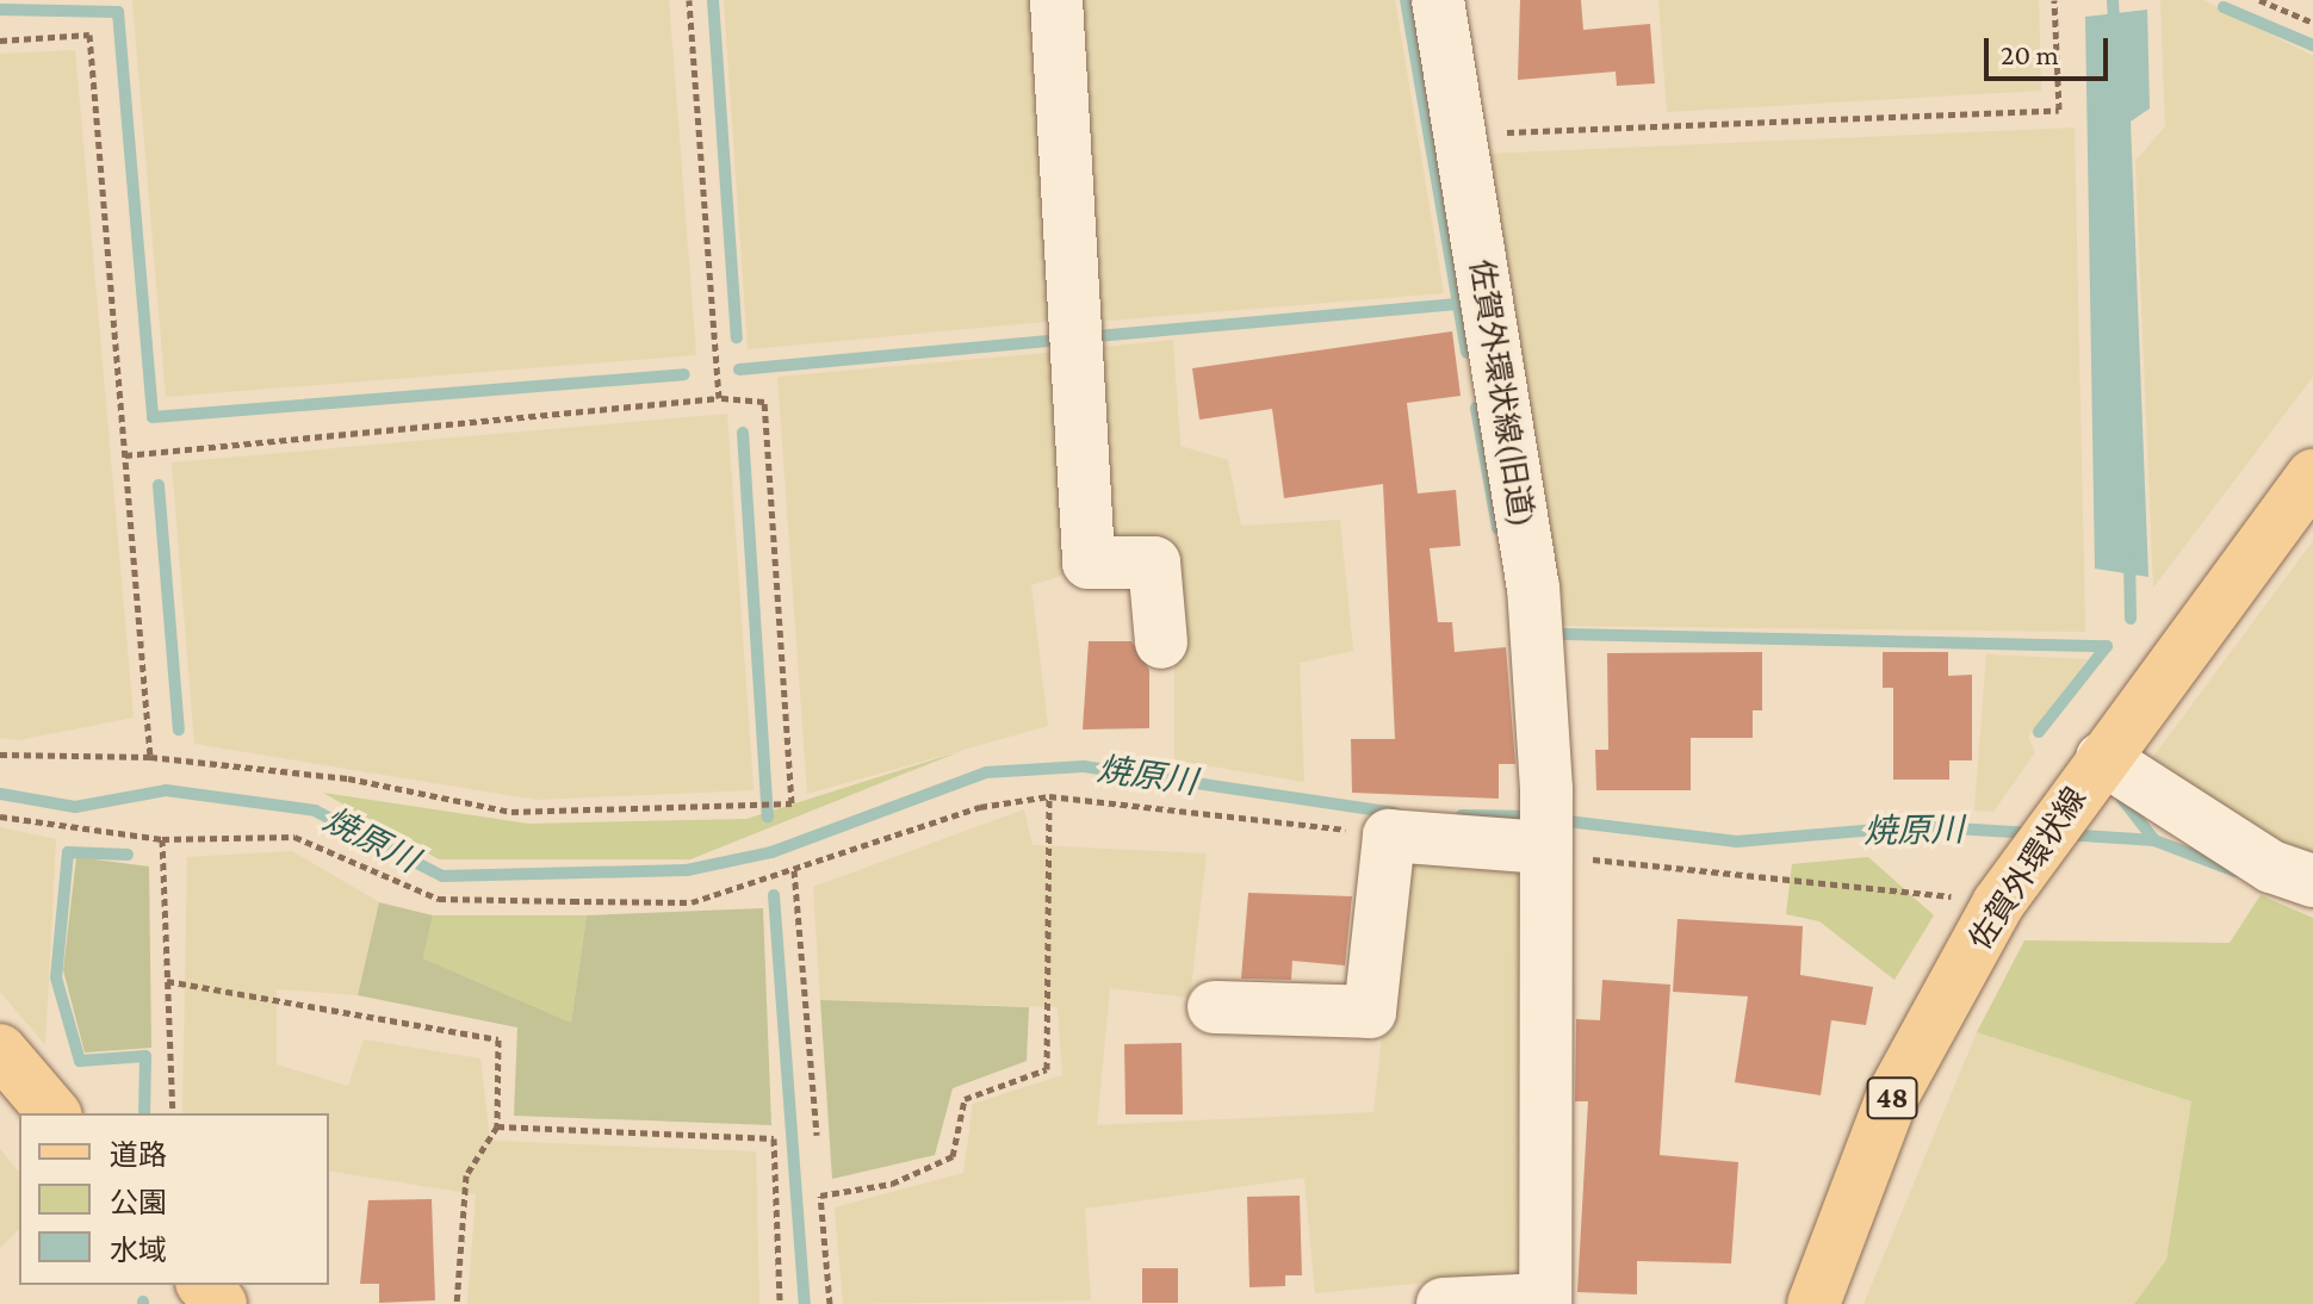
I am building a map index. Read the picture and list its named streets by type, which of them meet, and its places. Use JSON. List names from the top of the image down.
{
  "streets": {
    "main road": ["佐賀外環状線", "48"],
    "street": ["佐賀外環状線(旧道)"]
  },
  "water": ["焼原川"],
  "legend": ["道路", "公園", "水域"],
  "scale_bar": "20 m"
}
